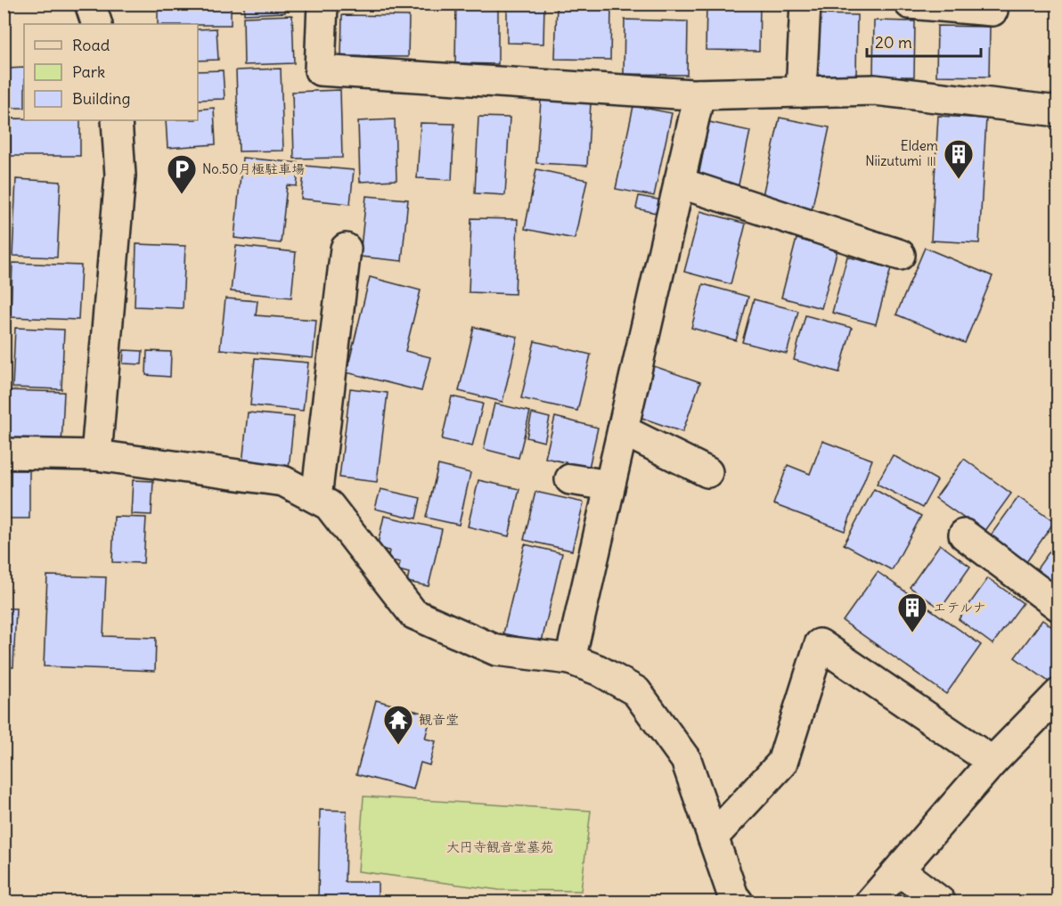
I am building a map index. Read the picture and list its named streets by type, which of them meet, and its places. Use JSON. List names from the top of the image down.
{
  "parks": ["大円寺観音堂墓苑"],
  "places": {
    "building": ["Eldem Niizutumi Ⅲ", "エテルナ"],
    "parking": ["No.50月極駐車場"],
    "temple": ["観音堂"]
  },
  "legend": ["Road", "Park", "Building"],
  "scale_bar": "20 m"
}
